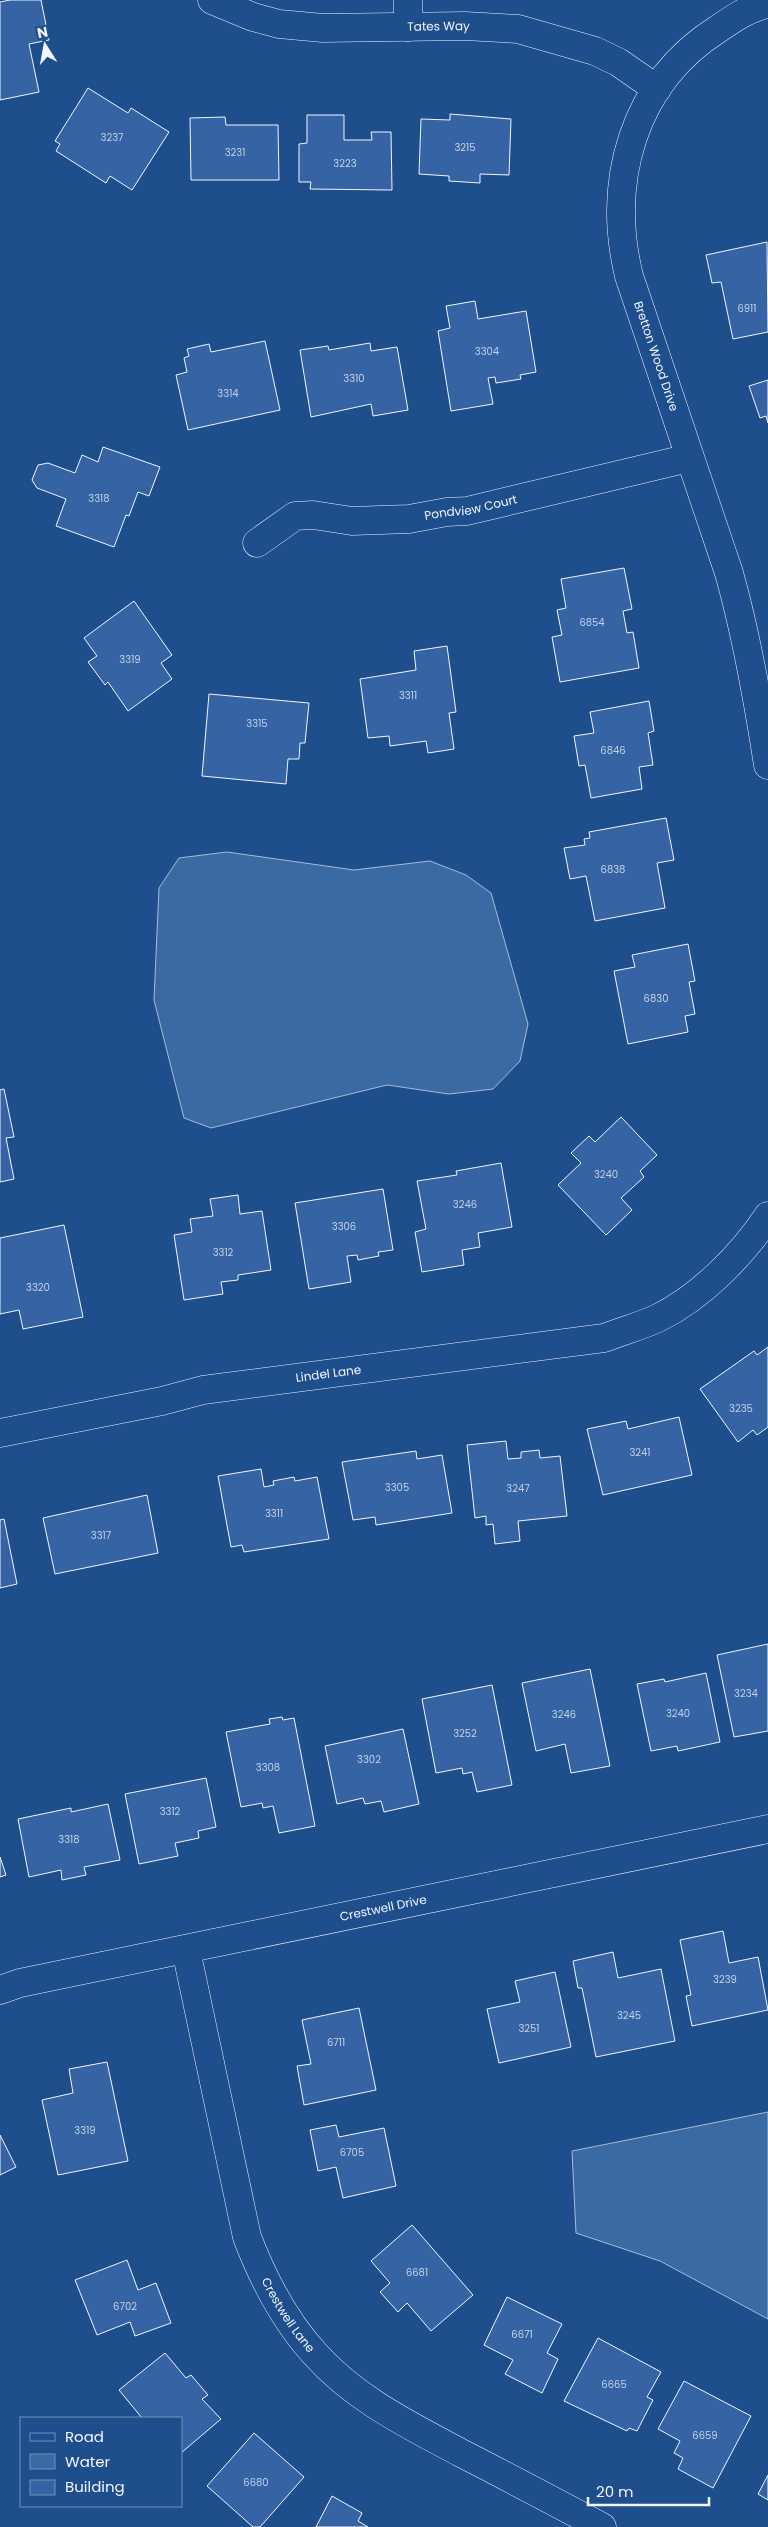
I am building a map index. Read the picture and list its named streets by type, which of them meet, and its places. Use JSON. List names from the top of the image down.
{
  "streets": {
    "street": [
      "Tates Way",
      "Bretton Wood Drive",
      "Pondview Court",
      "Lindel Lane",
      "Crestwell Drive",
      "Crestwell Lane"
    ]
  },
  "crossings": [
    ["Tates Way", "Bretton Wood Drive"],
    ["Bretton Wood Drive", "Pondview Court"],
    ["Crestwell Drive", "Crestwell Lane"]
  ],
  "house_numbers": [
    "3237",
    "3215",
    "3231",
    "3223",
    "6911",
    "3304",
    "3310",
    "3314",
    "3318",
    "6854",
    "3319",
    "3311",
    "3315",
    "6846",
    "6838",
    "6830",
    "3240",
    "3246",
    "3306",
    "3312",
    "3320",
    "3235",
    "3241",
    "3305",
    "3247",
    "3311",
    "3317",
    "3234",
    "3240",
    "3246",
    "3252",
    "3302",
    "3308",
    "3312",
    "3318",
    "3239",
    "3245",
    "3251",
    "6711",
    "3319",
    "6705",
    "6681",
    "6702",
    "6671",
    "6665",
    "6659",
    "6680"
  ],
  "legend": ["Road", "Water", "Building"],
  "scale_bar": "20 m",
  "north": "top"
}
